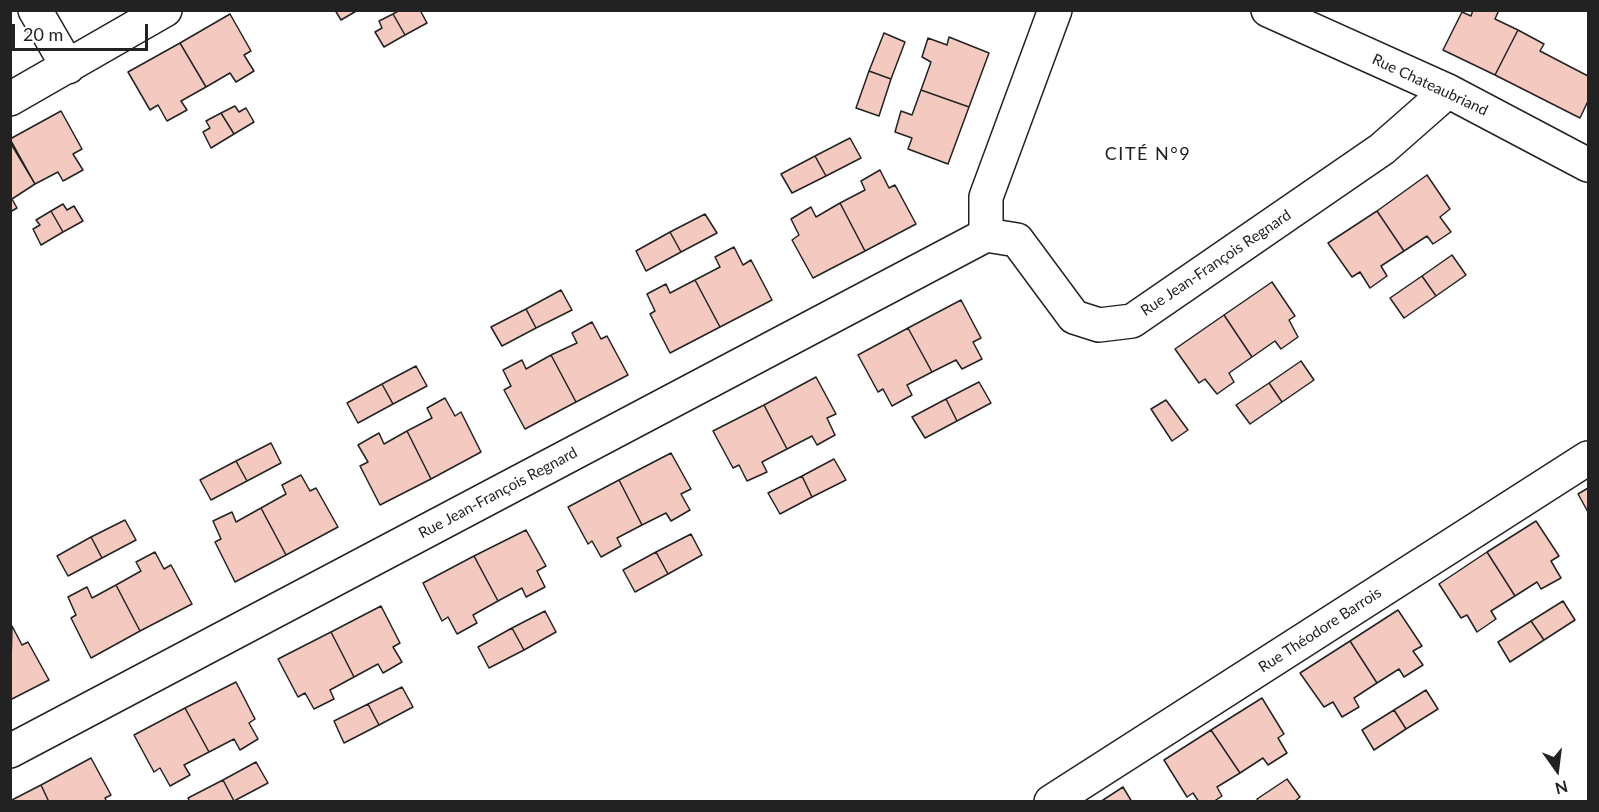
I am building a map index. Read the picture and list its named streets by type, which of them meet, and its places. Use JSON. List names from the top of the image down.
{
  "streets": {
    "street": ["Rue Chateaubriand", "Rue Jean-François Regnard", "Rue Théodore Barrois"]
  },
  "crossings": [
    ["Rue Chateaubriand", "Rue Jean-François Regnard"]
  ],
  "districts": ["CITÉ N°9"],
  "scale_bar": "20 m",
  "north": "bottom"
}
